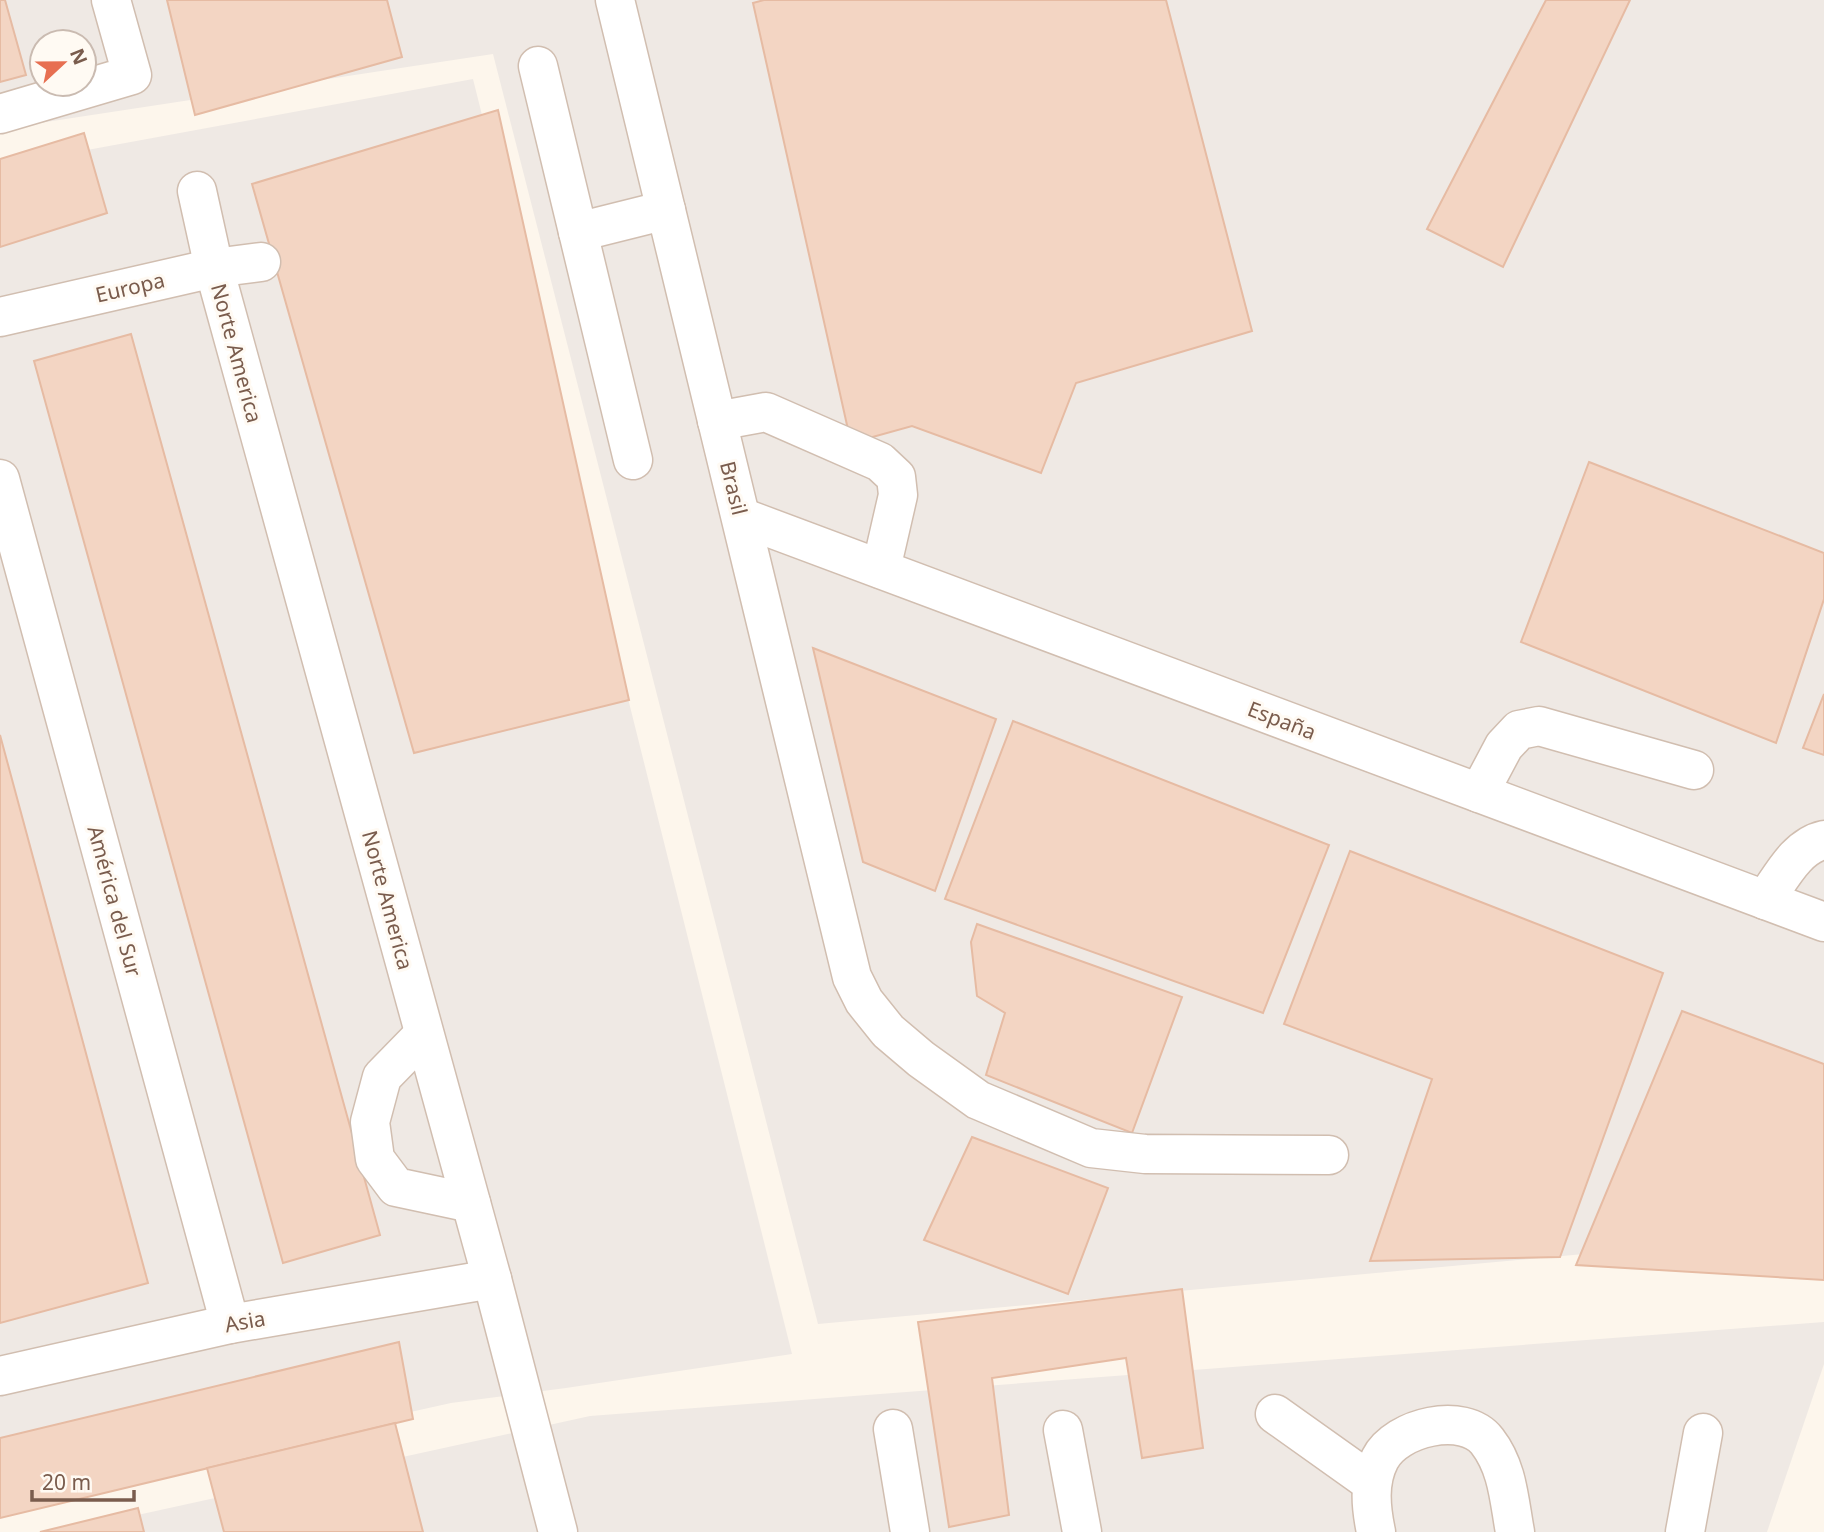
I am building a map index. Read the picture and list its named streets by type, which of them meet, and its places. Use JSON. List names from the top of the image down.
{
  "streets": {
    "street": [
      "Europa",
      "Norte America",
      "Brasil",
      "España",
      "América del Sur",
      "Asia"
    ]
  },
  "crossings": [
    ["Europa", "Norte America"],
    ["Norte America", "Asia"],
    ["Brasil", "España"],
    ["América del Sur", "Asia"]
  ],
  "scale_bar": "20 m",
  "north": "right"
}
